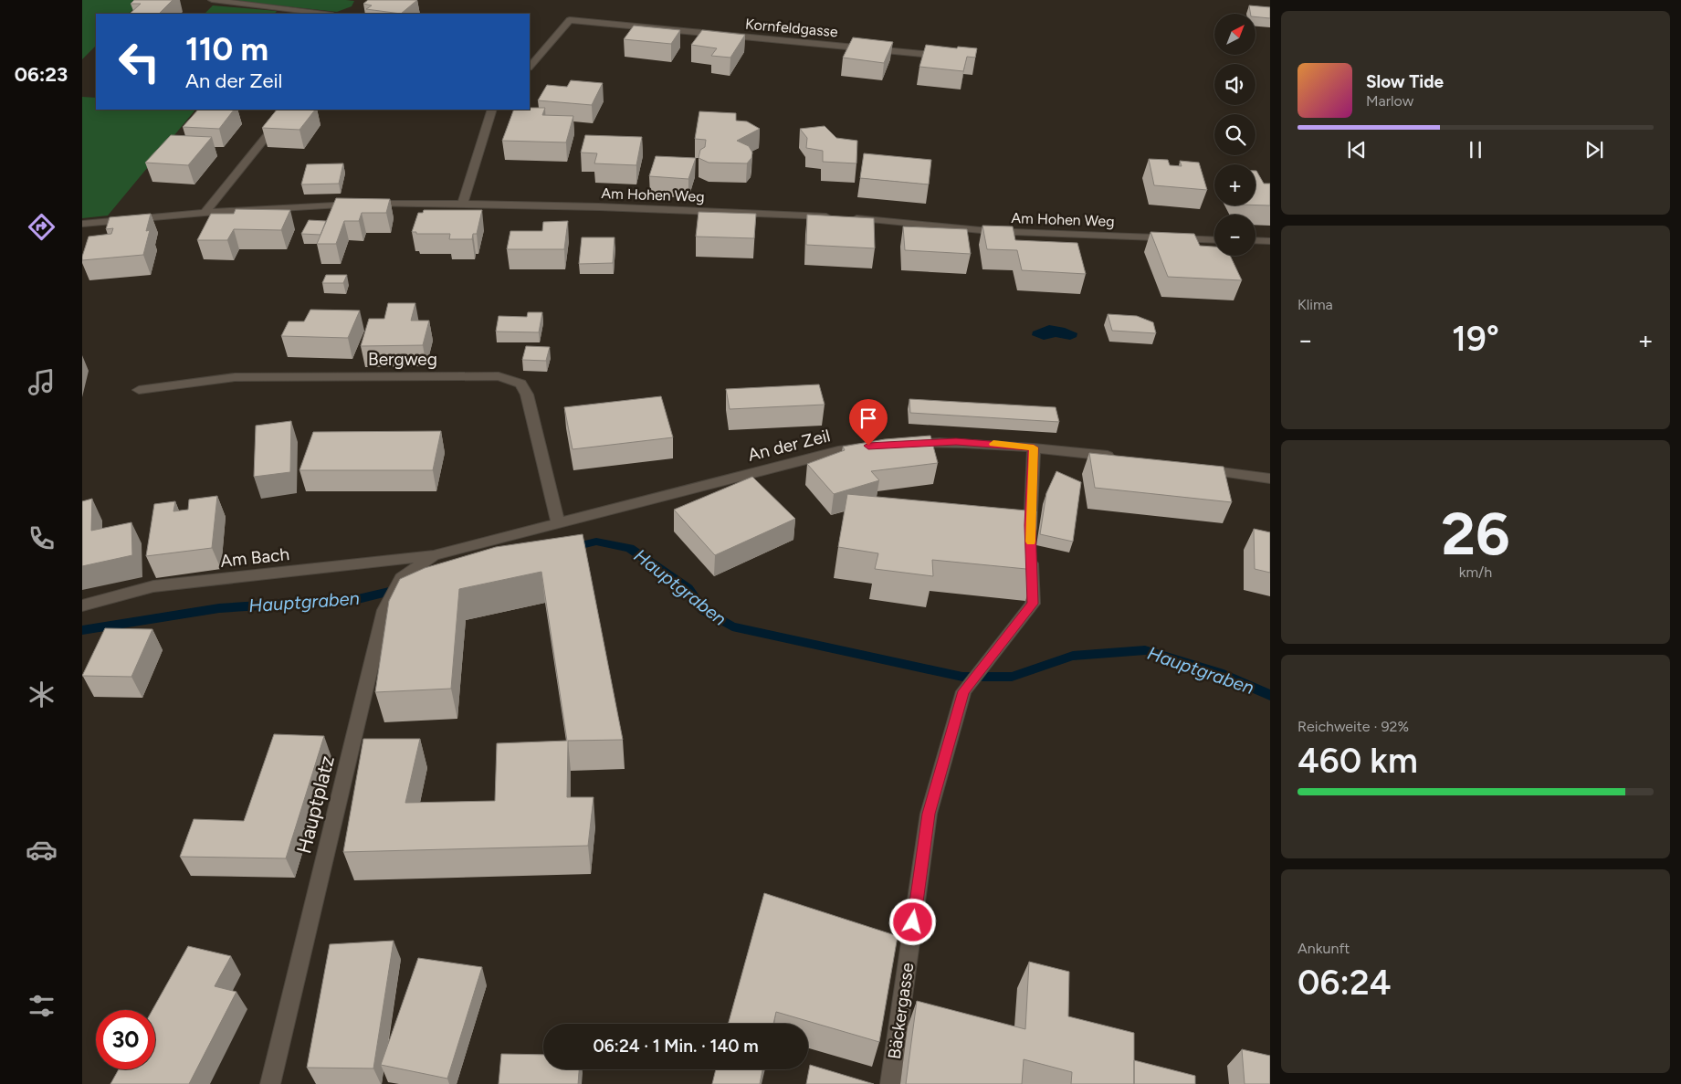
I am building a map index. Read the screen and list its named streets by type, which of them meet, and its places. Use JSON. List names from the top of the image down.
{
  "streets": {
    "street": [
      "Kornfeldgasse",
      "Am Hohen Weg",
      "Bergweg",
      "An der Zeil",
      "Am Bach",
      "Hauptplatz",
      "Bäckergasse"
    ]
  },
  "crossings": [
    ["Bergweg", "An der Zeil"],
    ["An der Zeil", "Am Bach"],
    ["An der Zeil", "Hauptplatz"],
    ["Am Bach", "Hauptplatz"]
  ],
  "water": ["Hauptgraben"],
  "north": "top right",
  "page": {
    "tabs": "06:23",
    "map_buttons": ["+", "−"],
    "turn": ["110 m", "An der Zeil"],
    "song": ["Slow Tide", "Marlow"],
    "tile": [
      "Klima",
      ["26", "km/h"],
      ["Reichweite · 92%", "460 km"],
      ["Ankunft", "06:24"]
    ],
    "heat": ["−", "19°", "+"],
    "limit": "30",
    "trip": "06:24 · 1 Min. · 140 m"
  }
}
